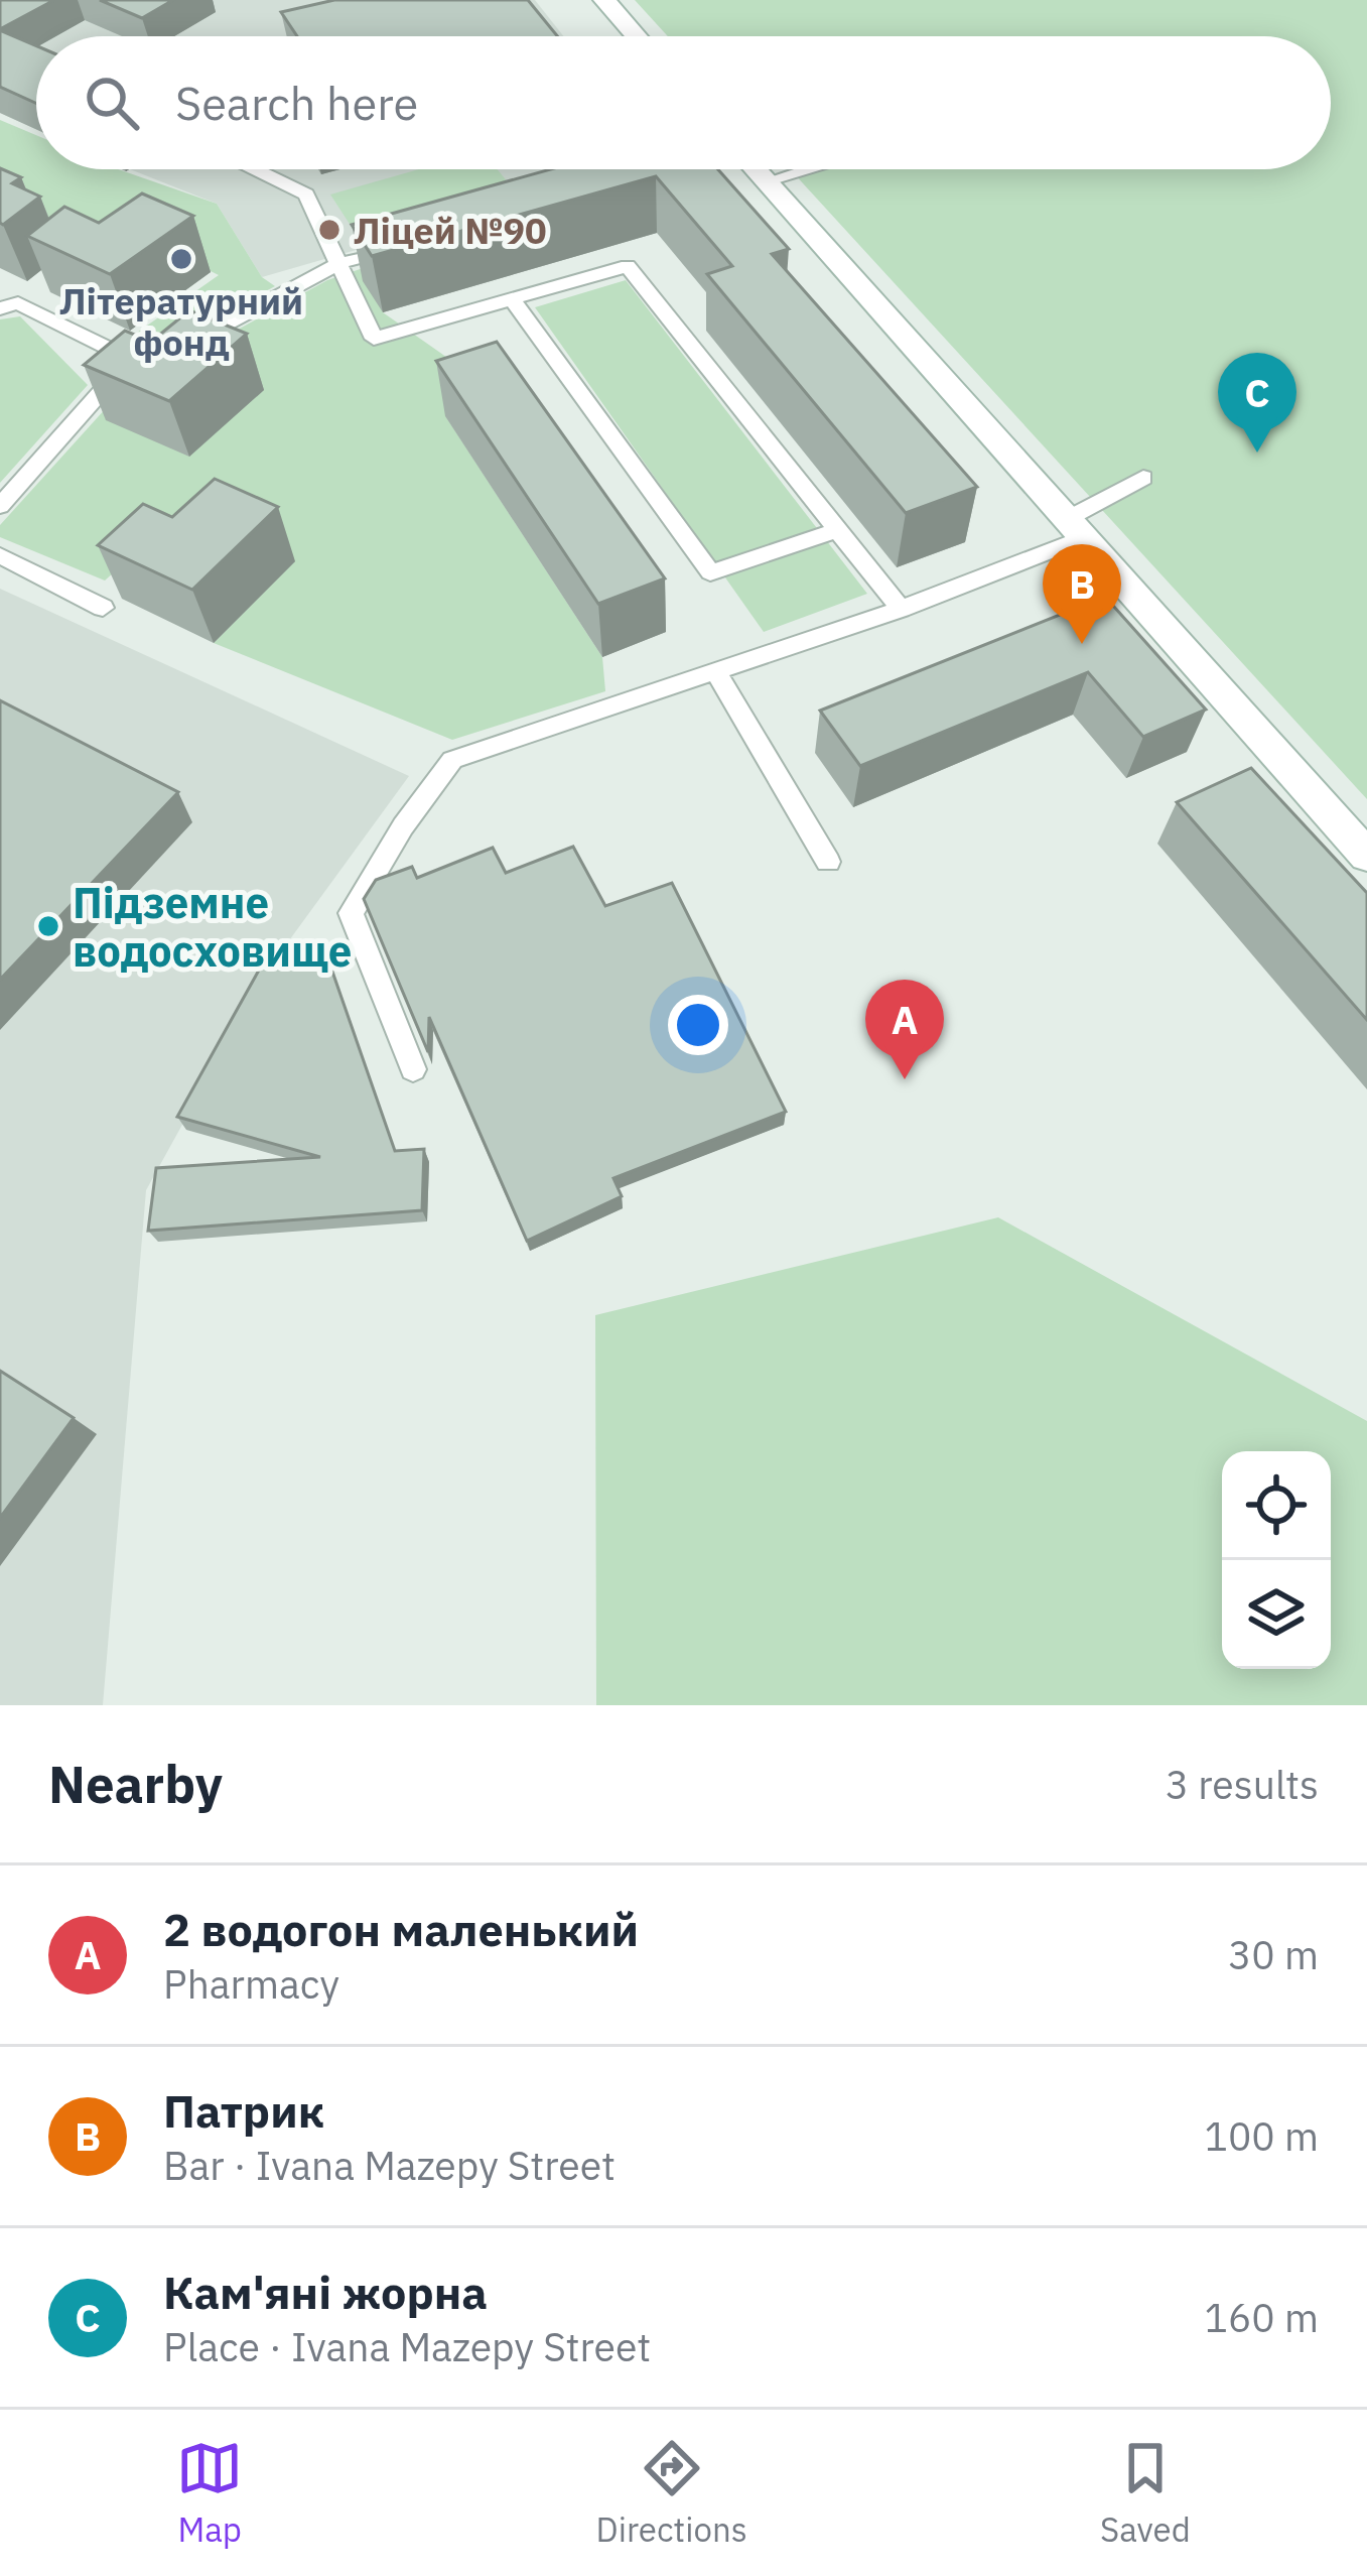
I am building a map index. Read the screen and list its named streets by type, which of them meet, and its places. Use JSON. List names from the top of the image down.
{
  "places": ["Ліцей №90", "Літературний фонд", "Підземне водосховище"],
  "page": {
    "search": "Search here",
    "pins": ["C", "B", "A"],
    "heading": ["Nearby", "3 results"],
    "list": [
      {
        "mark": "A",
        "name": "2 водогон маленький",
        "note": "Pharmacy",
        "value": "30 m"
      },
      {
        "mark": "B",
        "name": "Патрик",
        "note": "Bar · Ivana Mazepy Street",
        "value": "100 m"
      },
      {
        "mark": "C",
        "name": "Кам'яні жорна",
        "note": "Place · Ivana Mazepy Street",
        "value": "160 m"
      }
    ],
    "nav": ["Map", "Directions", "Saved"]
  }
}
